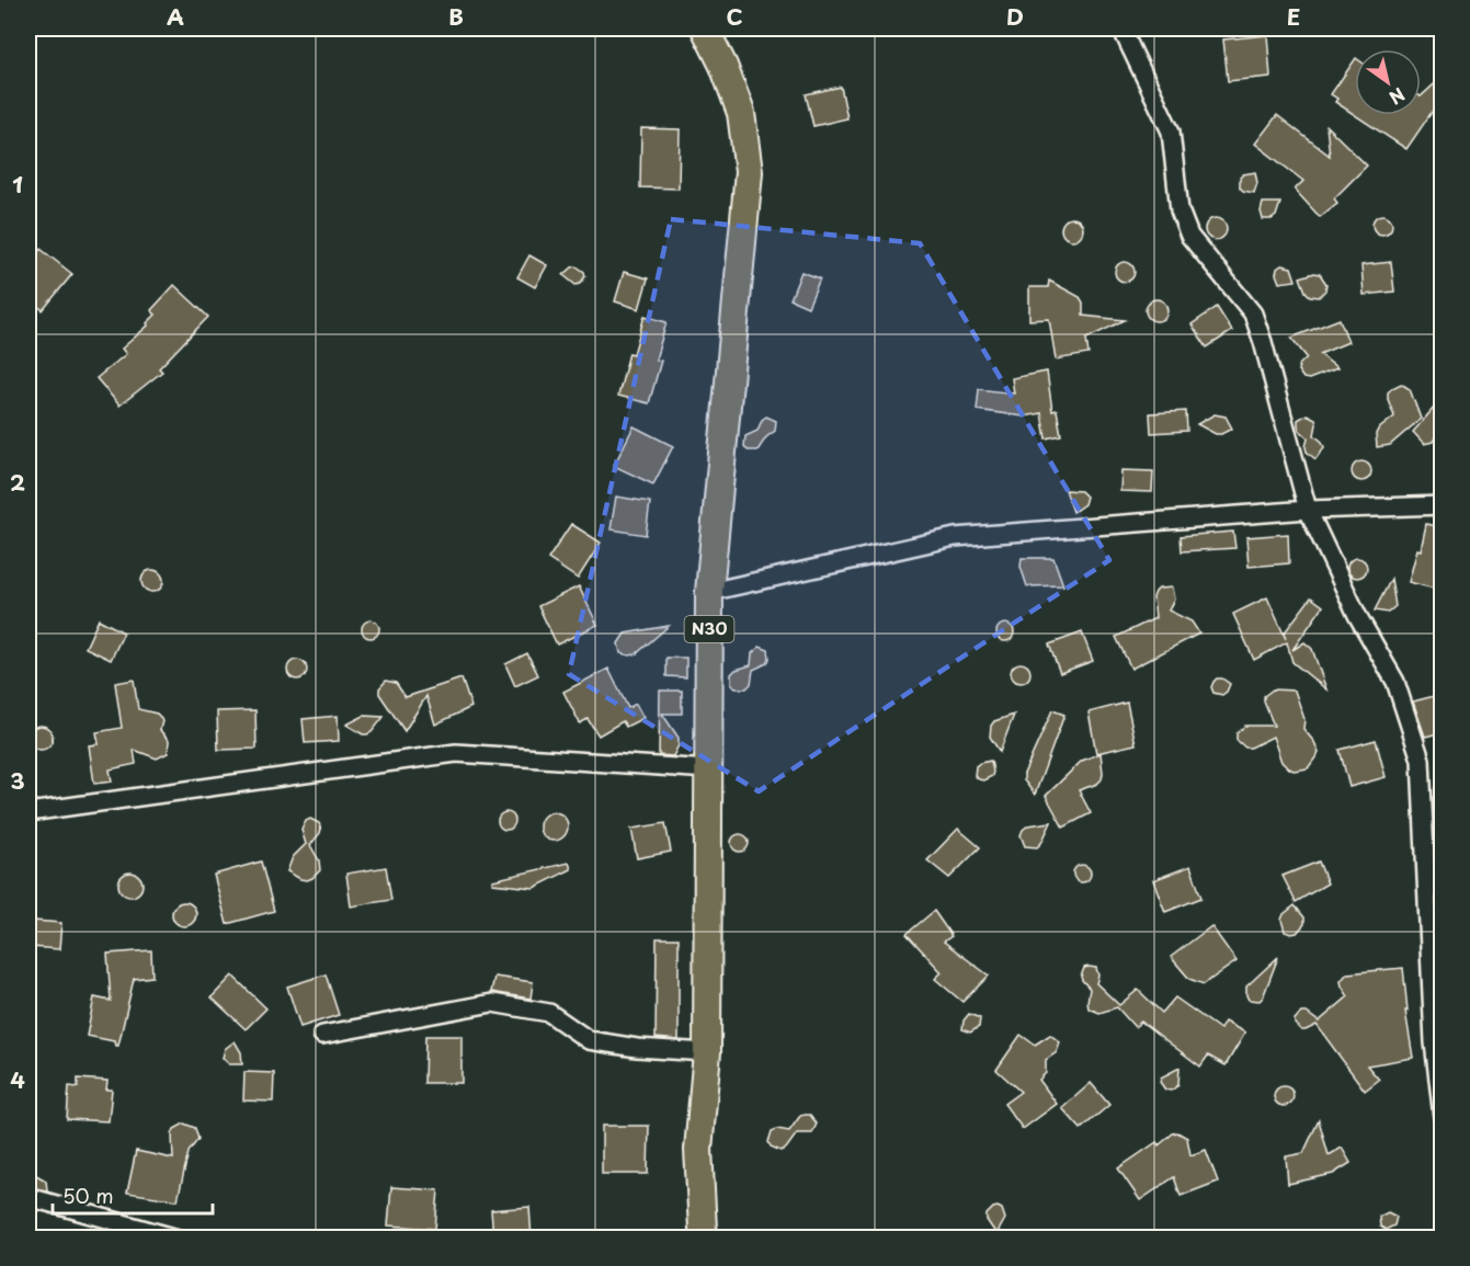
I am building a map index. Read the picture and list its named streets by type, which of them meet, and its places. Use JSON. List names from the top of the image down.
{
  "streets": {
    "main road": ["N30"]
  },
  "scale_bar": "50 m",
  "north": "bottom right",
  "grid": {
    "columns": [
      "A",
      "B",
      "C",
      "D",
      "E"
    ],
    "rows": [
      "1",
      "2",
      "3",
      "4"
    ]
  }
}
